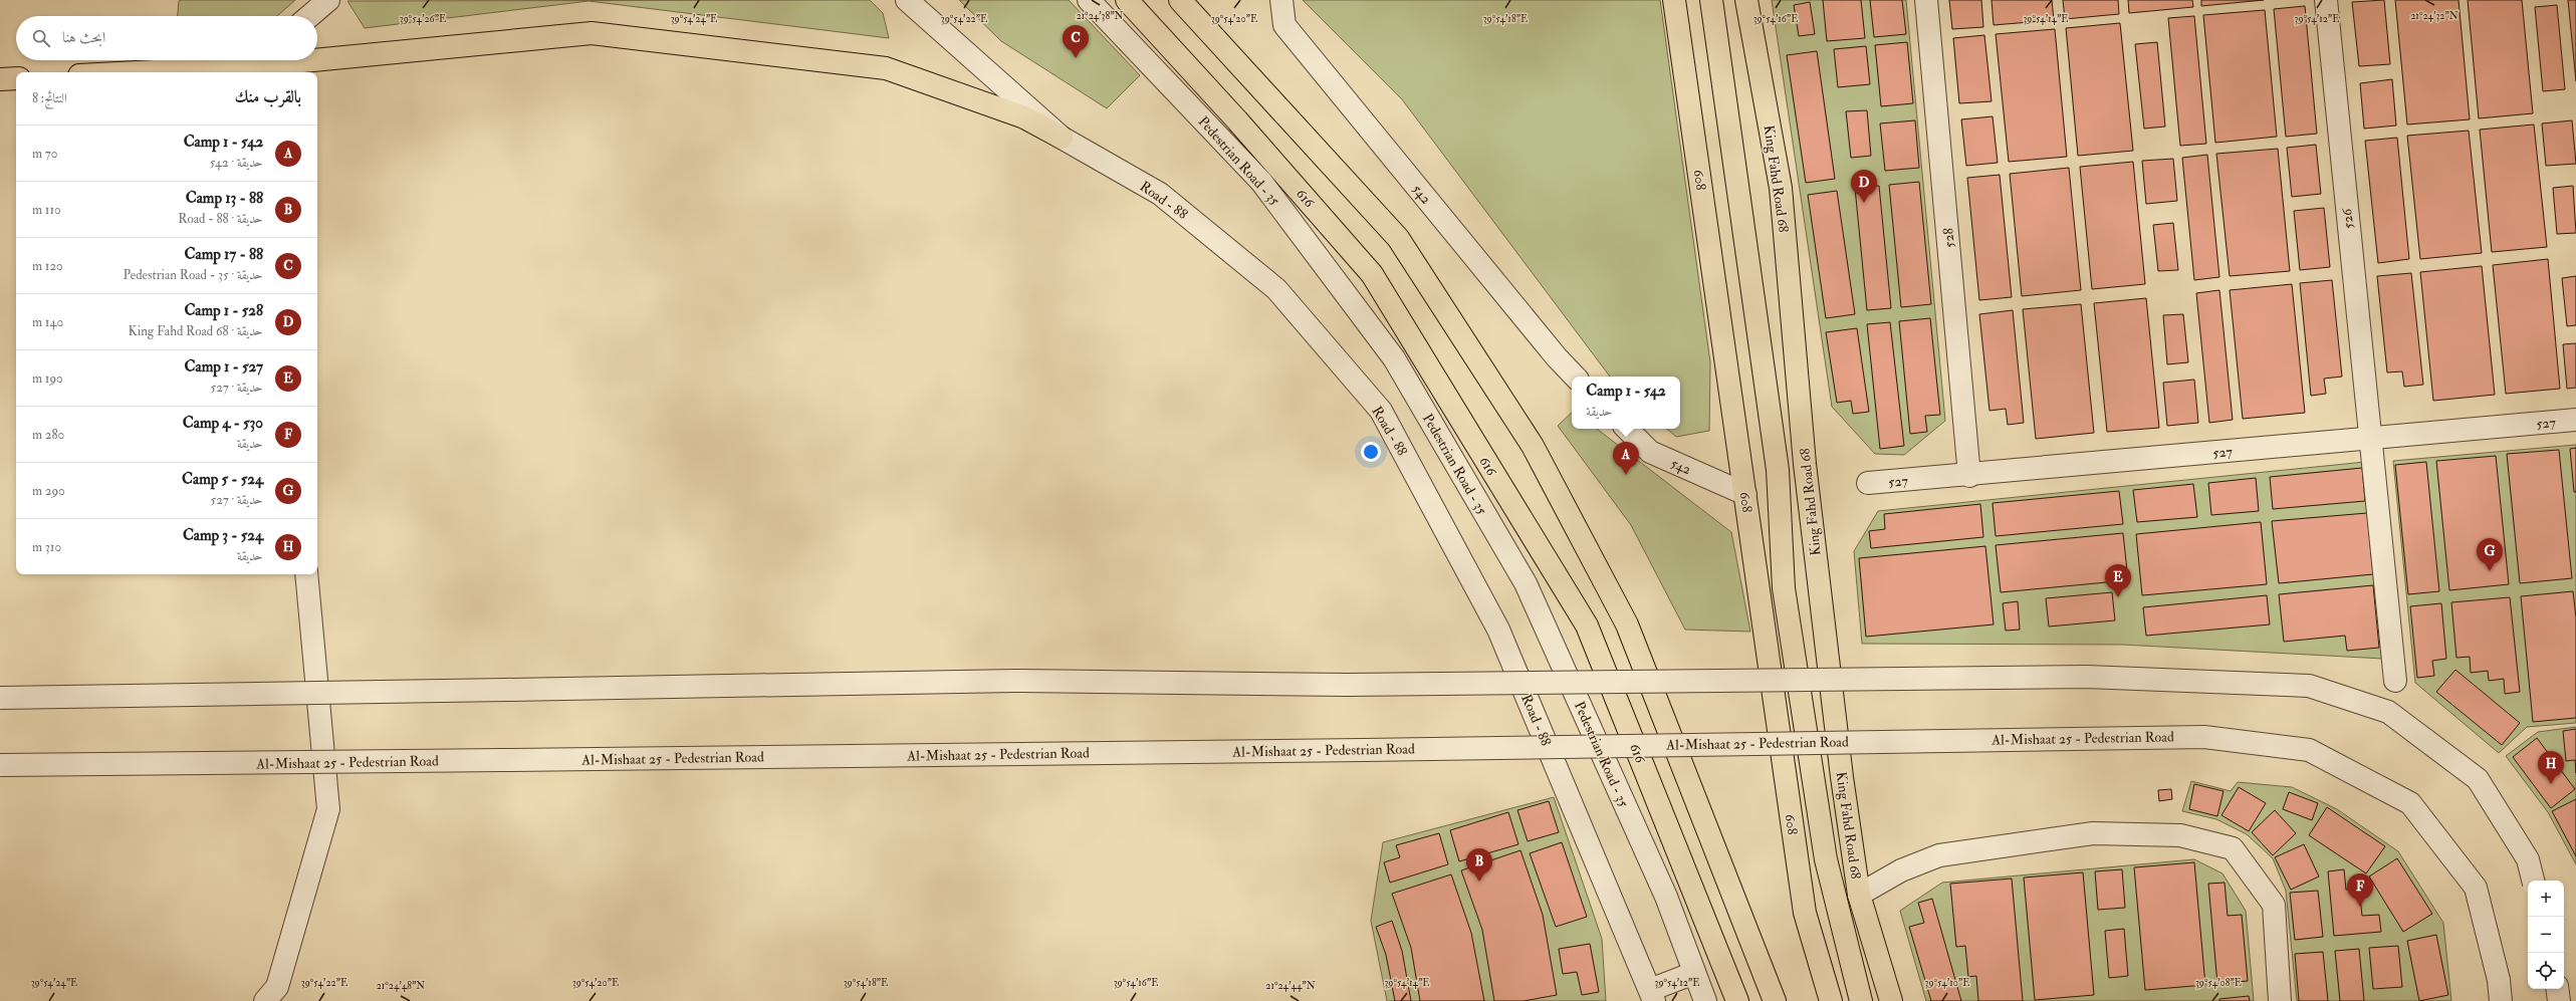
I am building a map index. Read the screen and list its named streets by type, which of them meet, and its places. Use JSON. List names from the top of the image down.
{
  "streets": {
    "main road": ["King Fahd Road 68", "608", "616"],
    "street": [
      "Pedestrian Road - 35",
      "542",
      "Road - 88",
      "526",
      "528",
      "527",
      "Al-Mishaat 25 - Pedestrian Road"
    ]
  },
  "crossings": [
    ["608", "542"],
    ["526", "527"],
    ["528", "527"]
  ],
  "page": {
    "search": "ابحث هنا",
    "pins": [
      "C",
      "D",
      "A",
      "G",
      "E",
      "H",
      "B",
      "F"
    ],
    "heading": ["بالقرب منك", "النتائج: 8"],
    "list": [
      {
        "mark": "A",
        "name": "Camp 1 - 542",
        "note": "حديقة · 542",
        "value": "70 m"
      },
      {
        "mark": "B",
        "name": "Camp 13 - 88",
        "note": "حديقة · Road - 88",
        "value": "110 m"
      },
      {
        "mark": "C",
        "name": "Camp 17 - 88",
        "note": "حديقة · Pedestrian Road - 35",
        "value": "120 m"
      },
      {
        "mark": "D",
        "name": "Camp 1 - 528",
        "note": "حديقة · King Fahd Road 68",
        "value": "140 m"
      },
      {
        "mark": "E",
        "name": "Camp 1 - 527",
        "note": "حديقة · 527",
        "value": "190 m"
      },
      {
        "mark": "F",
        "name": "Camp 4 - 530",
        "note": "حديقة",
        "value": "280 m"
      },
      {
        "mark": "G",
        "name": "Camp 5 - 524",
        "note": "حديقة · 527",
        "value": "290 m"
      },
      {
        "mark": "H",
        "name": "Camp 3 - 524",
        "note": "حديقة",
        "value": "310 m"
      }
    ],
    "popup": ["Camp 1 - 542", "حديقة"],
    "map_buttons": ["+", "−"]
  },
  "coordinates": [
    "21°24'32\"N",
    "21°24'38\"N",
    "39°54'26\"E",
    "39°54'24\"E",
    "39°54'22\"E",
    "39°54'20\"E",
    "39°54'18\"E",
    "39°54'16\"E",
    "39°54'14\"E",
    "39°54'12\"E",
    "39°54'10\"E",
    "39°54'08\"E",
    "21°24'48\"N",
    "21°24'44\"N"
  ]
}
